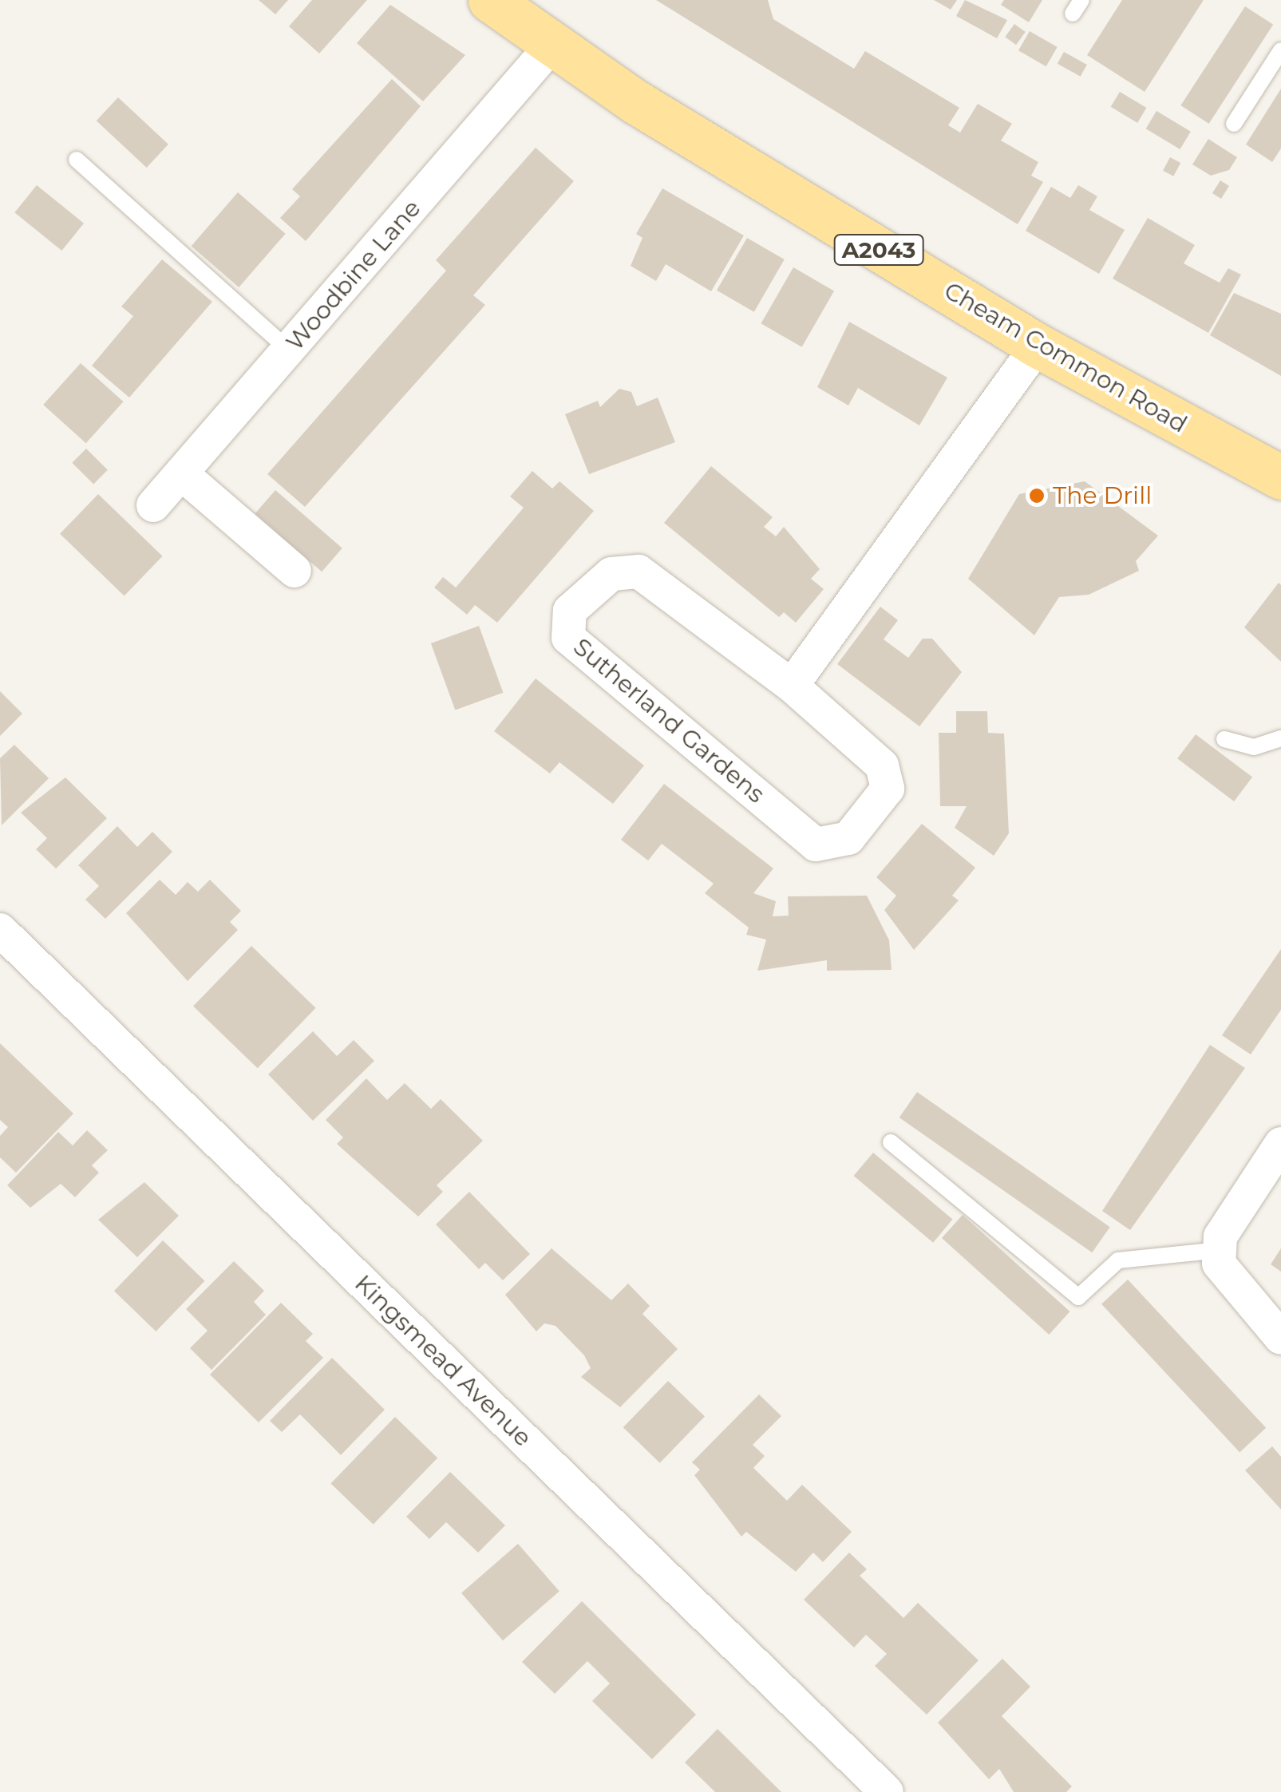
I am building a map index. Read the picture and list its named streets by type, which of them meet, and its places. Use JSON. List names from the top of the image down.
{
  "streets": {
    "main road": ["A2043", "Cheam Common Road"],
    "street": ["Woodbine Lane", "Sutherland Gardens", "Kingsmead Avenue"]
  },
  "crossings": [
    ["Woodbine Lane", "Cheam Common Road"]
  ],
  "places": ["The Drill"]
}
